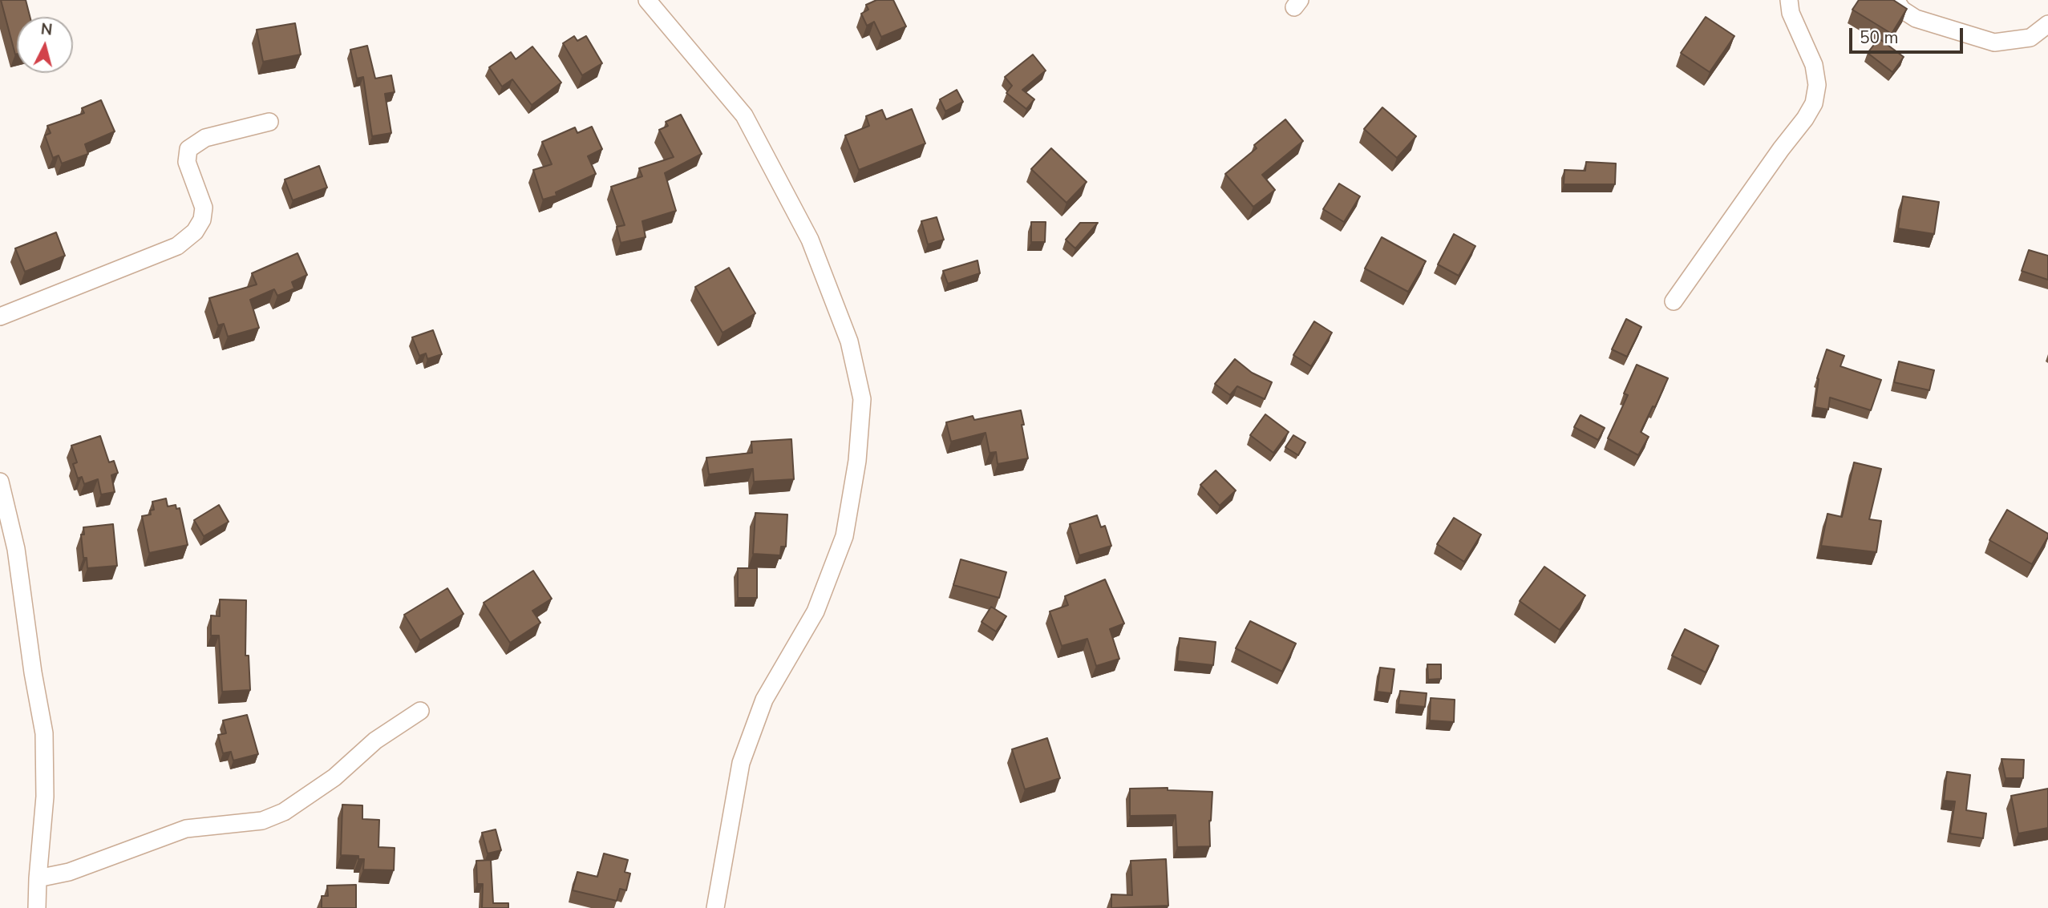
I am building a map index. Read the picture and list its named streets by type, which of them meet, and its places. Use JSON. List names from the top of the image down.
{
  "scale_bar": "50 m",
  "north": "top"
}
